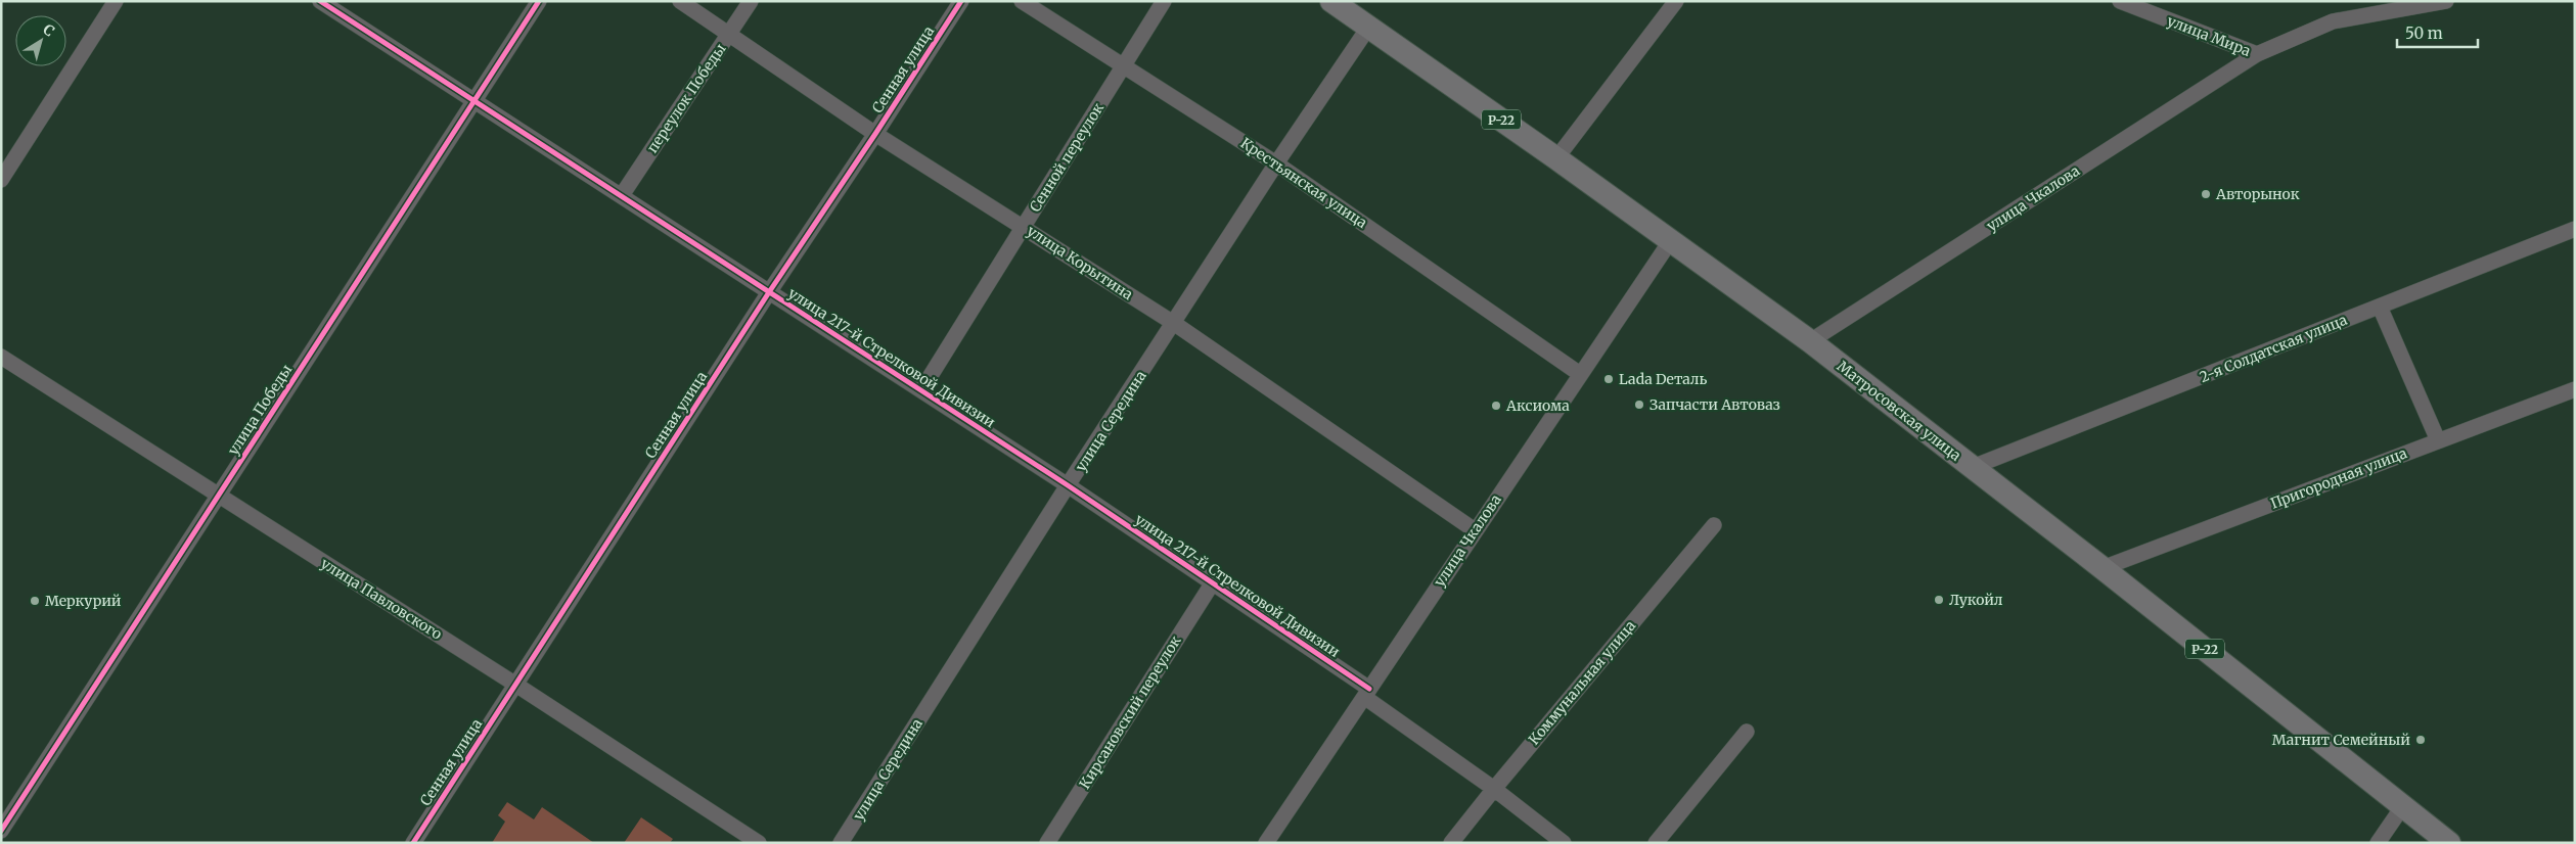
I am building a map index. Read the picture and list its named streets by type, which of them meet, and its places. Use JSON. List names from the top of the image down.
{
  "streets": {
    "highway": ["Р-22", "Матросовская улица"],
    "street": [
      "улица Мира",
      "Сенная улица",
      "переулок Победы",
      "Сенной переулок",
      "Крестьянская улица",
      "улица Чкалова",
      "улица Корытина",
      "2-я Солдатская улица",
      "улица 217-й Стрелковой Дивизии",
      "улица Победы",
      "улица Середина",
      "Пригородная улица",
      "улица Павловского",
      "Коммунальная улица",
      "Кирсановский переулок"
    ]
  },
  "crossings": [
    ["улица Мира", "улица Чкалова"],
    ["Сенная улица", "улица Корытина"],
    ["Сенная улица", "улица 217-й Стрелковой Дивизии"],
    ["Сенная улица", "улица Павловского"],
    ["переулок Победы", "улица Корытина"],
    ["переулок Победы", "улица 217-й Стрелковой Дивизии"],
    ["Сенной переулок", "Крестьянская улица"],
    ["Сенной переулок", "улица Корытина"],
    ["Сенной переулок", "улица 217-й Стрелковой Дивизии"],
    ["Крестьянская улица", "улица Чкалова"],
    ["Крестьянская улица", "улица Середина"],
    ["улица Чкалова", "улица Корытина"],
    ["улица Чкалова", "улица 217-й Стрелковой Дивизии"],
    ["улица Чкалова", "Матросовская улица"],
    ["улица Корытина", "улица Середина"],
    ["2-я Солдатская улица", "Матросовская улица"],
    ["улица 217-й Стрелковой Дивизии", "улица Победы"],
    ["улица 217-й Стрелковой Дивизии", "улица Середина"],
    ["улица 217-й Стрелковой Дивизии", "Коммунальная улица"],
    ["улица 217-й Стрелковой Дивизии", "Кирсановский переулок"],
    ["улица Победы", "улица Павловского"],
    ["Матросовская улица", "улица Середина"],
    ["Матросовская улица", "Пригородная улица"]
  ],
  "places": [
    "Авторынок",
    "Lada Dеталь",
    "Запчасти Автоваз",
    "Аксиома",
    "Лукойл",
    "Меркурий",
    "Магнит Семейный"
  ],
  "scale_bar": "50 m",
  "north": "top right"
}
